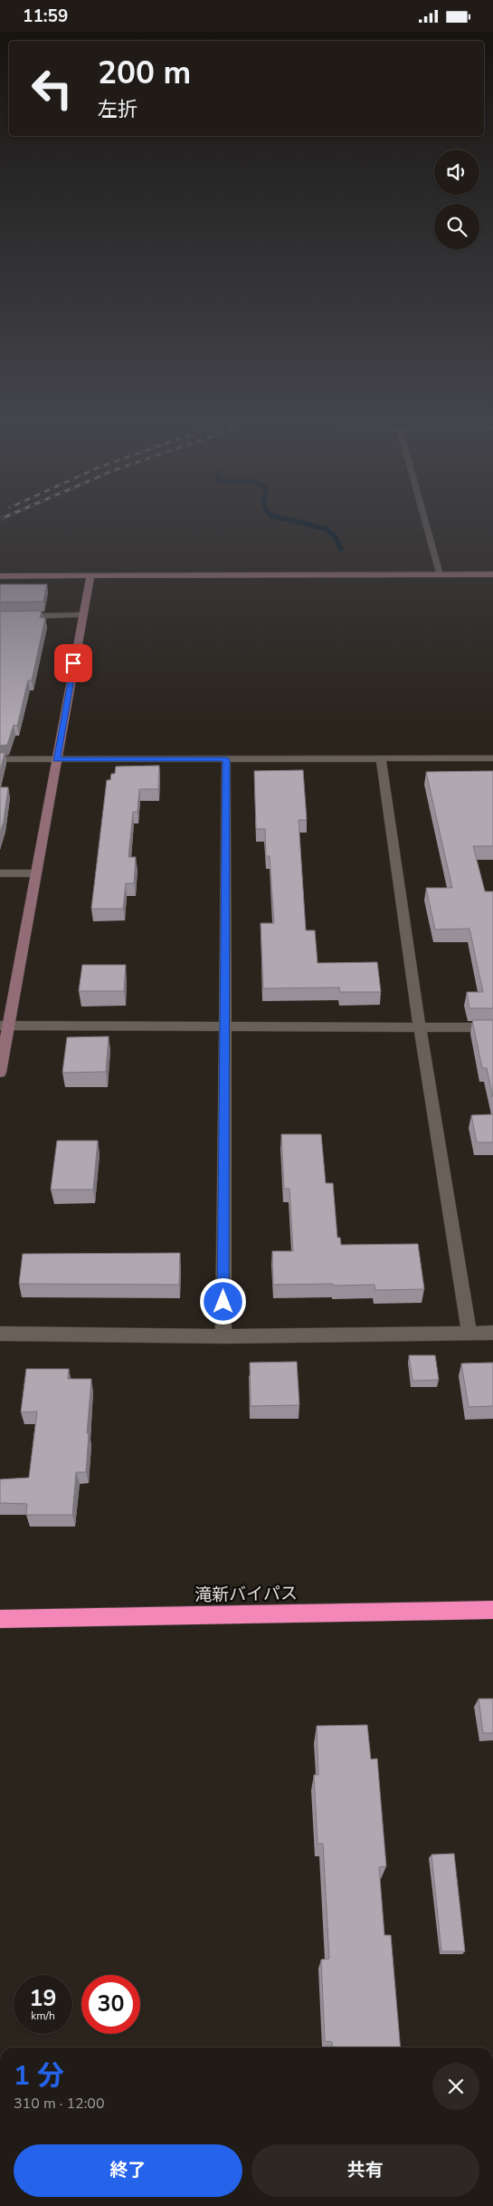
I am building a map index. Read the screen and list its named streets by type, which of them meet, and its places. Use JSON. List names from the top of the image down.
{
  "streets": {
    "highway": ["滝新バイパス"]
  },
  "page": {
    "status": "11:59",
    "turn": ["200 m", "左折"],
    "speed": "19 km/h",
    "limit": "30",
    "heading": ["1 分", "310 m · 12:00"],
    "buttons": ["終了", "共有"]
  }
}
